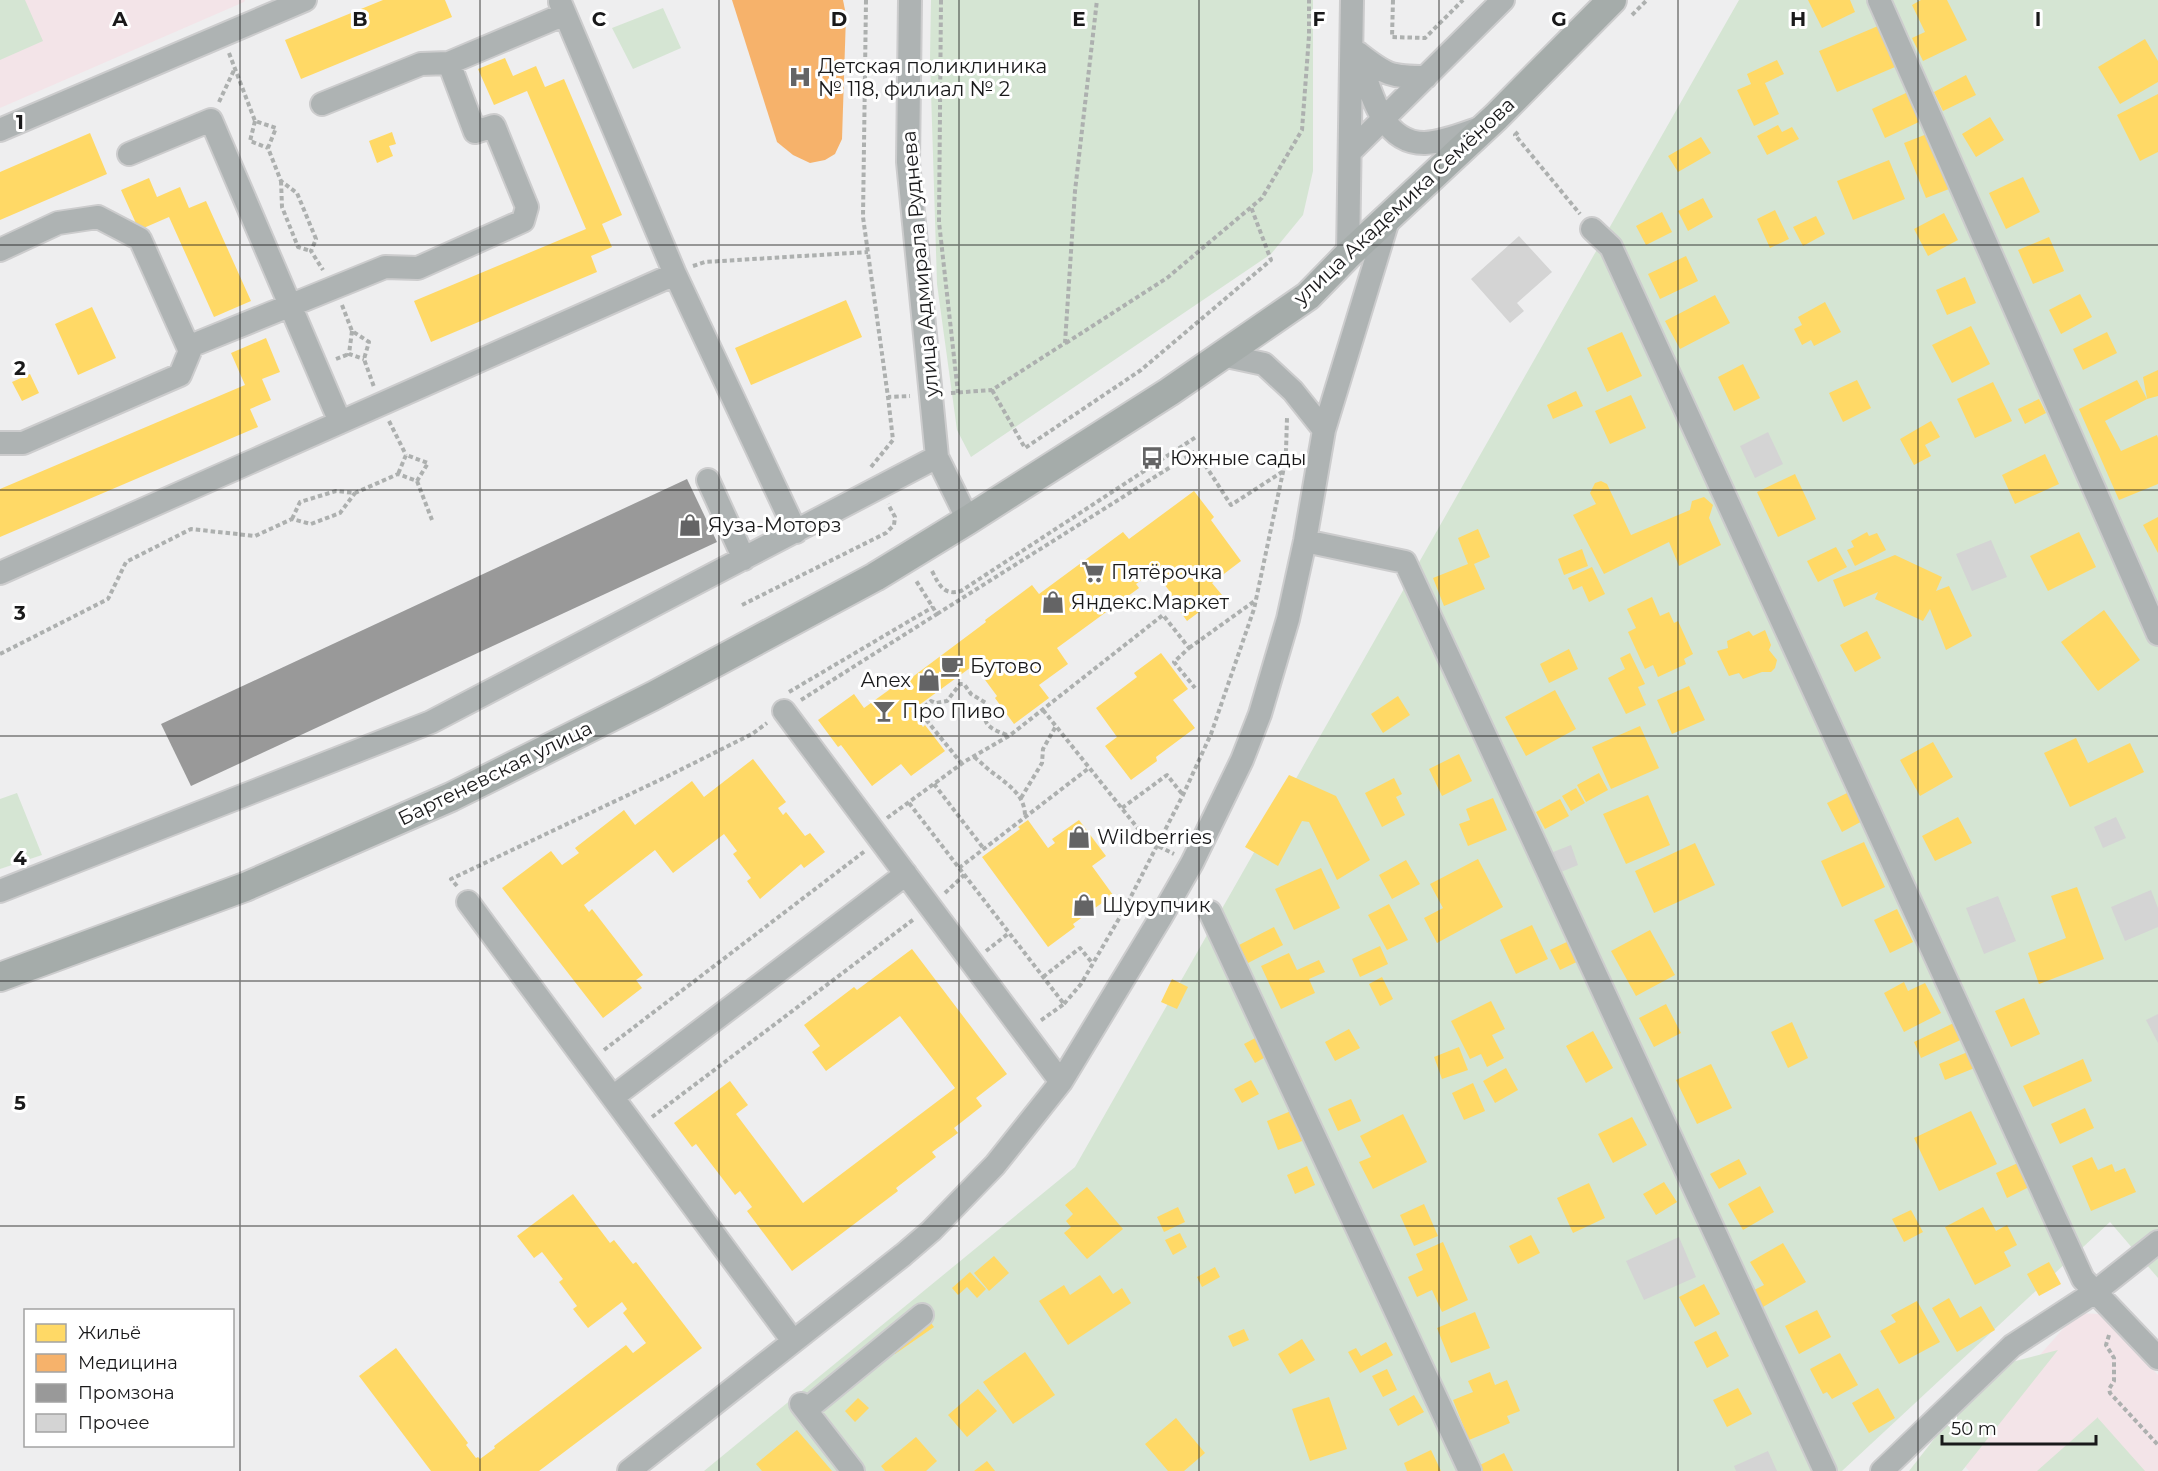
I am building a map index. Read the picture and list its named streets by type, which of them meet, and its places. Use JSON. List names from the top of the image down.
{
  "streets": {
    "main road": ["улица Академика Семёнова", "Бартеневская улица"],
    "street": ["улица Адмирала Руднева"]
  },
  "crossings": [
    ["улица Академика Семёнова", "улица Адмирала Руднева"],
    ["улица Академика Семёнова", "Бартеневская улица"],
    ["улица Адмирала Руднева", "Бартеневская улица"]
  ],
  "places": {
    "hospital": ["Детская поликлиника № 118, филиал № 2"],
    "bus stop": ["Южные сады"],
    "shop": [
      "Яуза-Моторз",
      "Яндекс.Маркет",
      "Anex",
      "Wildberries",
      "Шурупчик"
    ],
    "supermarket": ["Пятёрочка"],
    "cafe": ["Бутово"],
    "bar": ["Про Пиво"]
  },
  "legend": [
    "Жильё",
    "Медицина",
    "Промзона",
    "Прочее"
  ],
  "scale_bar": "50 m",
  "grid": {
    "columns": [
      "A",
      "B",
      "C",
      "D",
      "E",
      "F",
      "G",
      "H",
      "I"
    ],
    "rows": [
      "1",
      "2",
      "3",
      "4",
      "5"
    ]
  }
}
